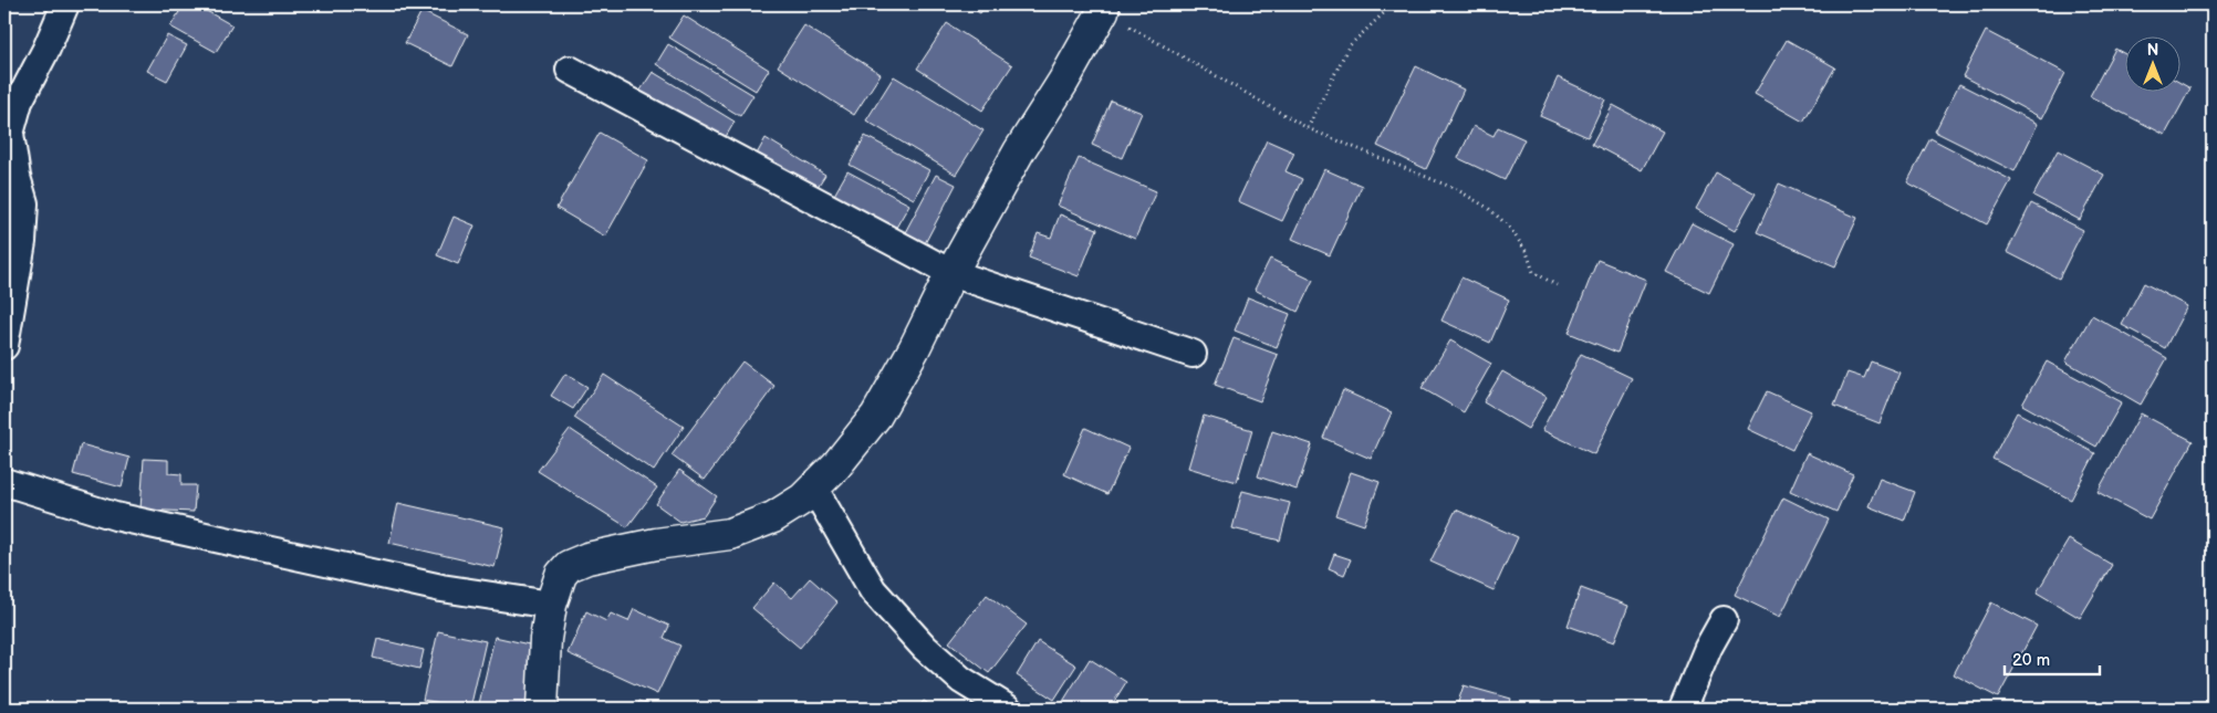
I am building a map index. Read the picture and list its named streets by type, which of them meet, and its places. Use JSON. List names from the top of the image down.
{
  "scale_bar": "20 m",
  "north": "top"
}
